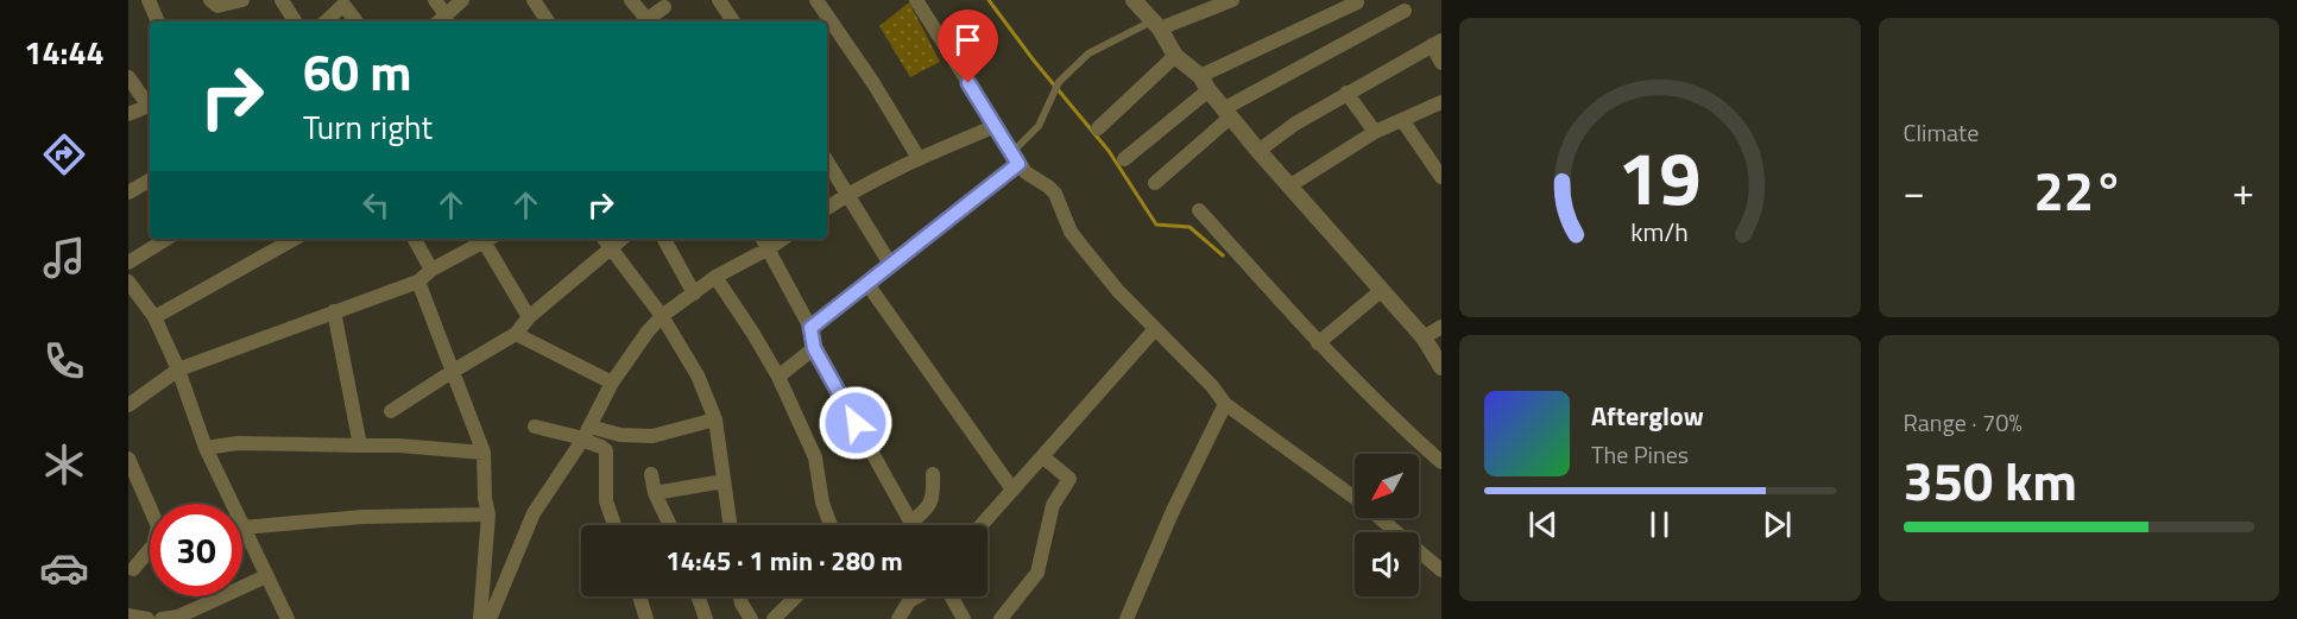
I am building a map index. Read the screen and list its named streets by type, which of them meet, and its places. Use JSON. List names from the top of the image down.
{
  "north": "bottom left",
  "page": {
    "tabs": "14:44",
    "tile": [
      "Climate",
      ["Range · 70%", "350 km"]
    ],
    "turn": ["60 m", "Turn right"],
    "heat": ["−", "22°", "+"],
    "song": ["Afterglow", "The Pines"],
    "limit": "30",
    "trip": "14:45 · 1 min · 280 m",
    "gauge": ["19", "km/h"]
  }
}
